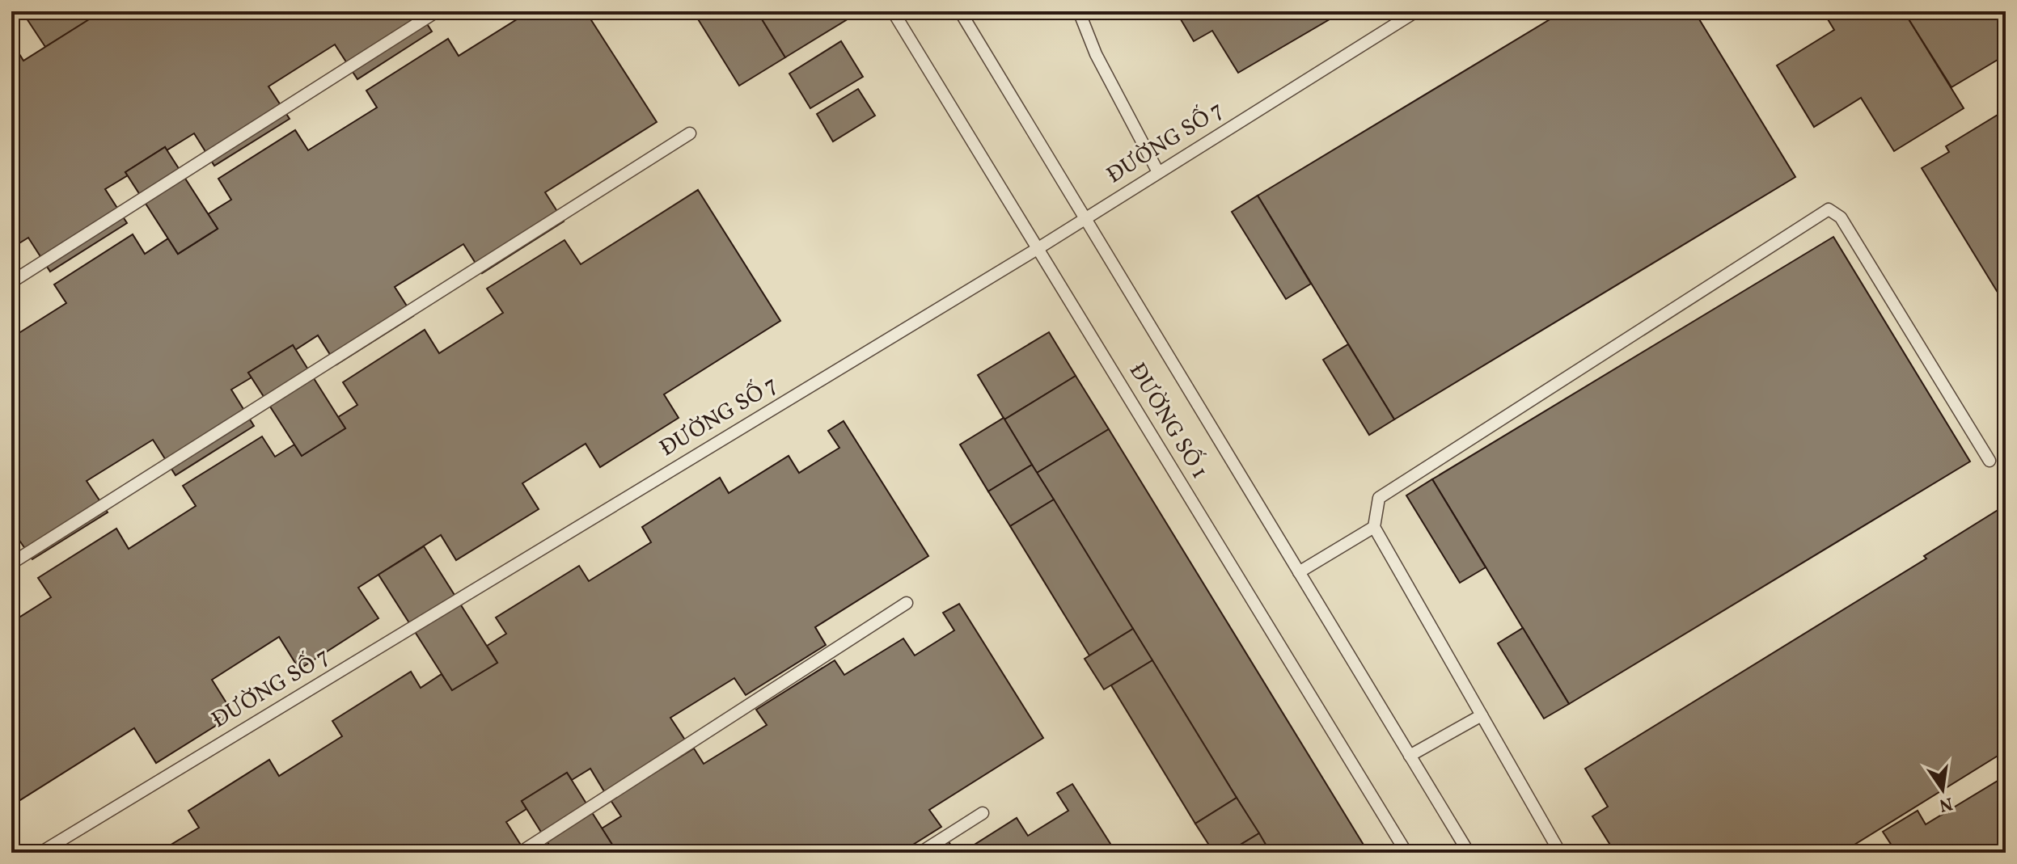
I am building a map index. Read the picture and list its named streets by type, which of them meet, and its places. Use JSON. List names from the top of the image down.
{
  "streets": {
    "lane": ["ĐƯỜNG SỐ 7", "ĐƯỜNG SỐ 1"]
  },
  "crossings": [
    ["ĐƯỜNG SỐ 7", "ĐƯỜNG SỐ 1"]
  ],
  "north": "bottom"
}
